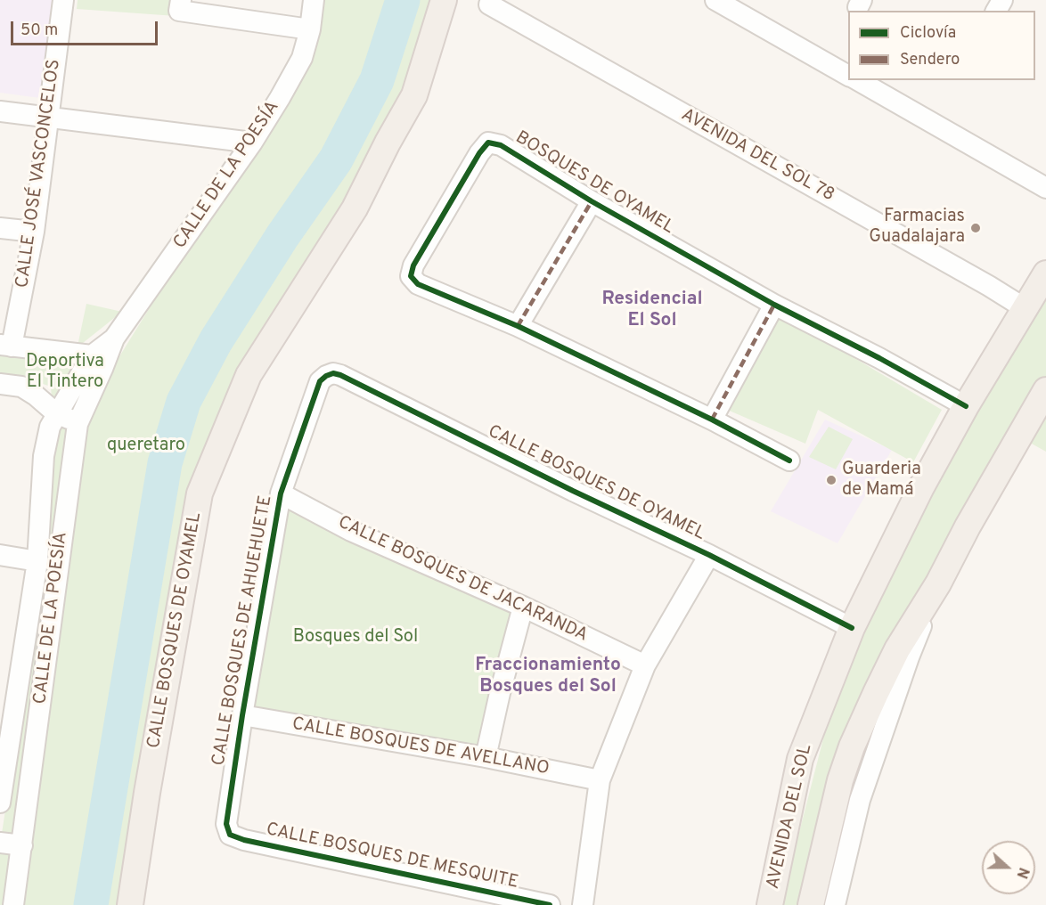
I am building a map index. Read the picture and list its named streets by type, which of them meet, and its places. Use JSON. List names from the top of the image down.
{
  "streets": {
    "main road": ["CALLE BOSQUES DE OYAMEL", "AVENIDA DEL SOL"],
    "street": [
      "AVENIDA DEL SOL 78",
      "CALLE JOSÉ VASCONCELOS",
      "CALLE DE LA POESÍA",
      "BOSQUES DE OYAMEL",
      "CALLE BOSQUES DE JACARANDA",
      "CALLE BOSQUES DE AHUEHUETE",
      "CALLE BOSQUES DE AVELLANO",
      "CALLE BOSQUES DE MESQUITE"
    ]
  },
  "crossings": [
    ["AVENIDA DEL SOL 78", "AVENIDA DEL SOL"],
    ["BOSQUES DE OYAMEL", "AVENIDA DEL SOL"],
    ["CALLE BOSQUES DE OYAMEL", "CALLE BOSQUES DE AHUEHUETE"],
    ["CALLE BOSQUES DE OYAMEL", "AVENIDA DEL SOL"],
    ["CALLE BOSQUES DE JACARANDA", "CALLE BOSQUES DE AHUEHUETE"],
    ["CALLE BOSQUES DE AHUEHUETE", "CALLE BOSQUES DE AVELLANO"],
    ["CALLE BOSQUES DE AHUEHUETE", "CALLE BOSQUES DE MESQUITE"]
  ],
  "districts": ["Residencial El Sol", "Fraccionamiento Bosques del Sol"],
  "parks": ["Deportiva El Tintero", "queretaro", "Bosques del Sol"],
  "places": ["Farmacias Guadalajara", "Guarderia de Mamá"],
  "legend": ["Ciclovía", "Sendero"],
  "scale_bar": "50 m",
  "north": "right"
}
